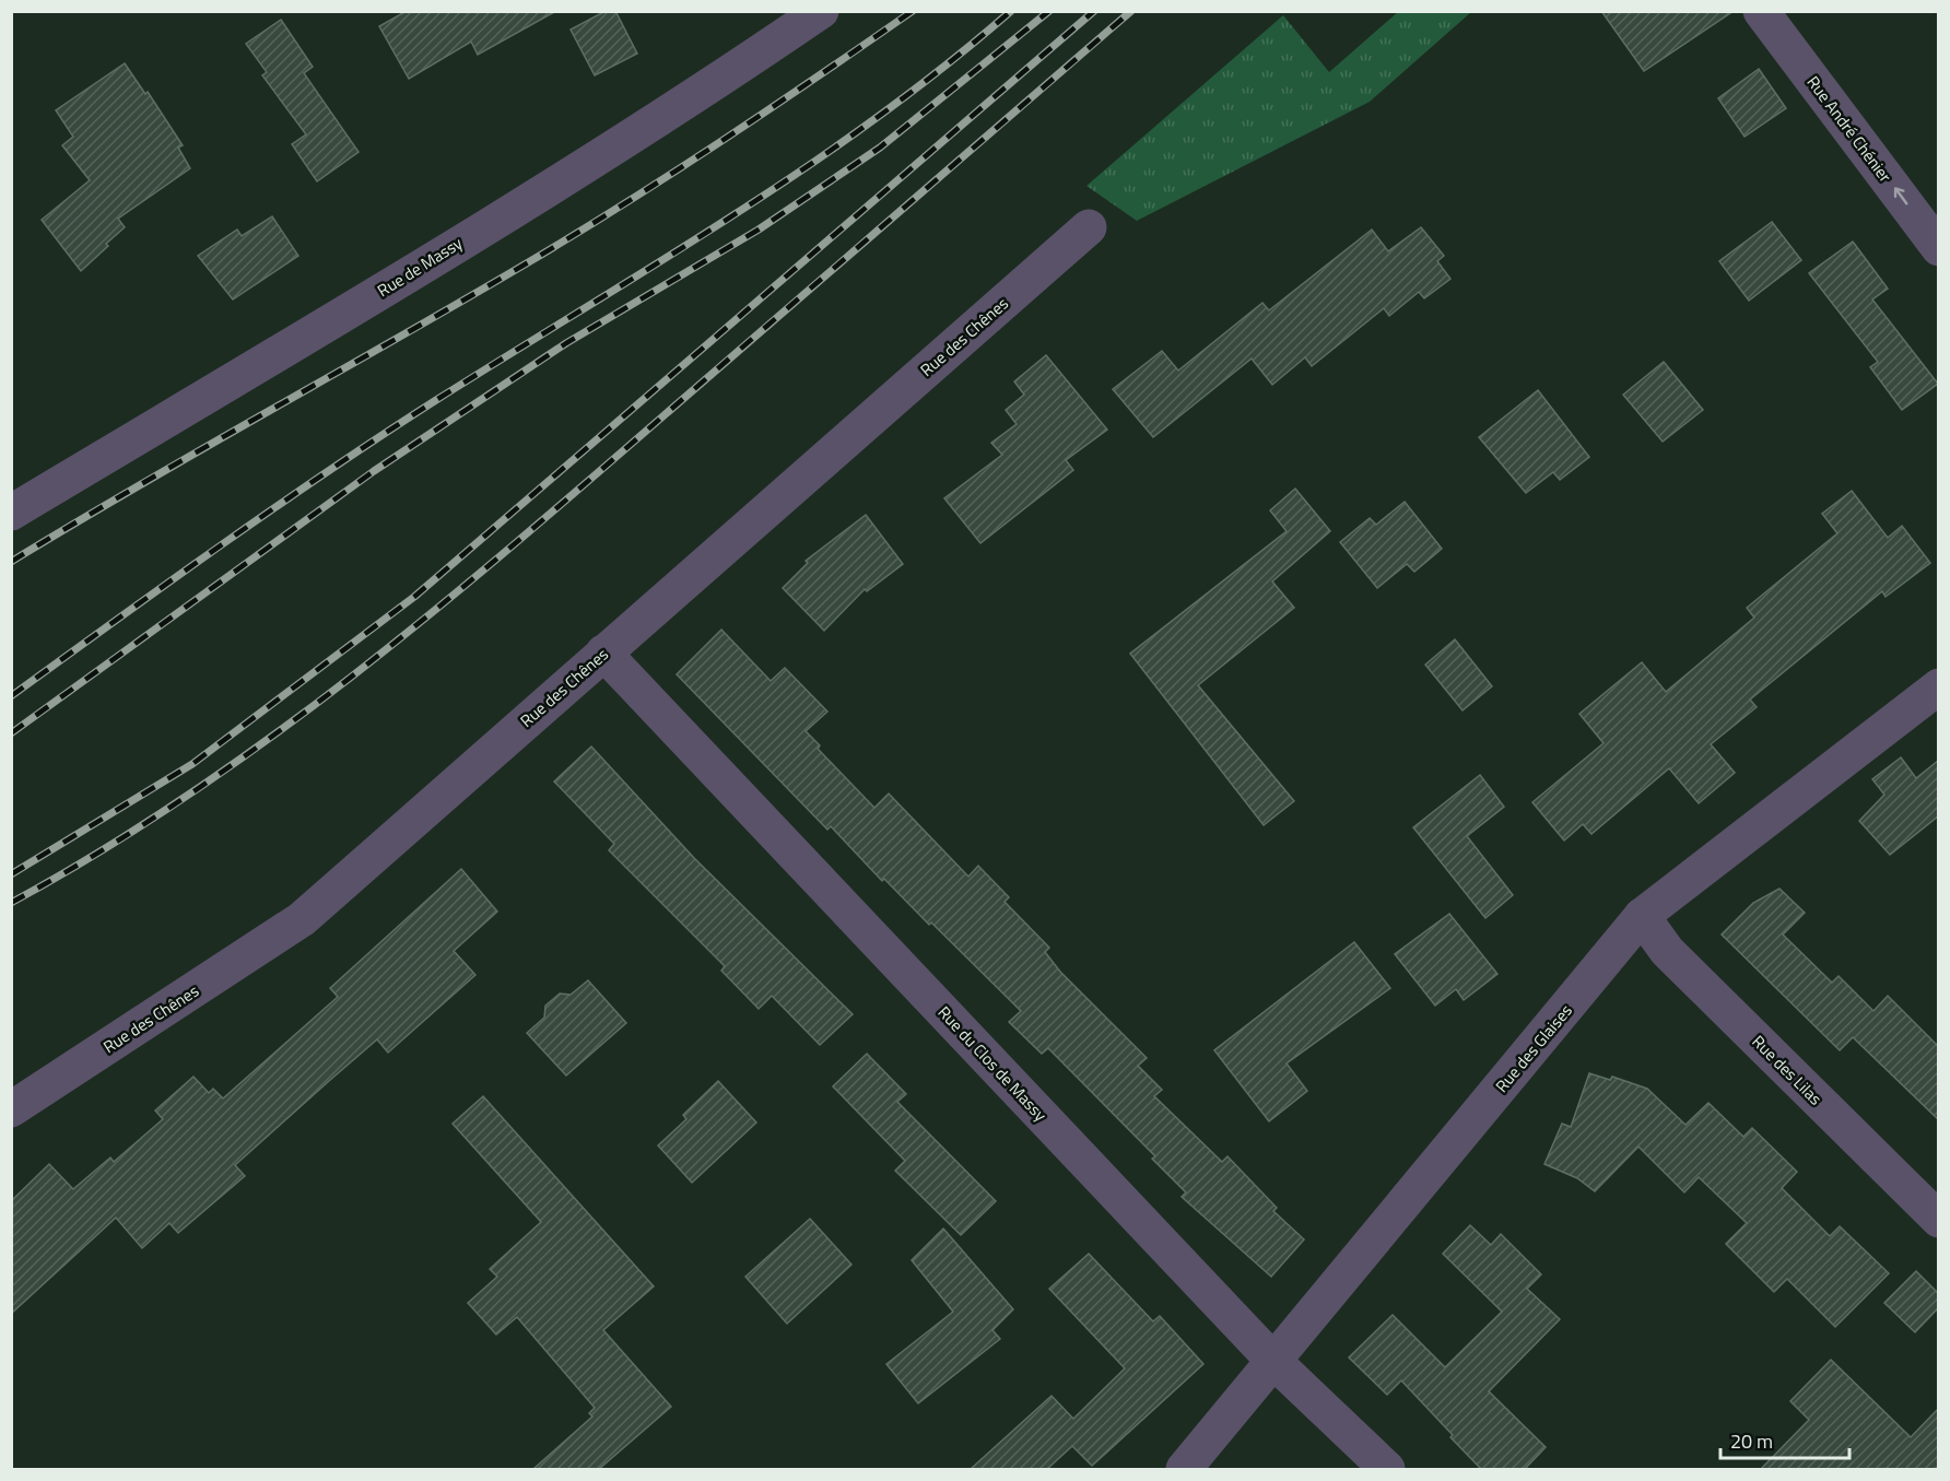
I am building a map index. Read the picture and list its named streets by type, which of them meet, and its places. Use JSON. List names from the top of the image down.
{
  "streets": {
    "street": [
      "Rue André Chénier",
      "Rue de Massy",
      "Rue des Chênes",
      "Rue des Glaises",
      "Rue du Clos de Massy",
      "Rue des Lilas"
    ]
  },
  "crossings": [
    ["Rue des Chênes", "Rue du Clos de Massy"],
    ["Rue des Glaises", "Rue du Clos de Massy"],
    ["Rue des Glaises", "Rue des Lilas"]
  ],
  "one_way": ["Rue André Chénier"],
  "scale_bar": "20 m"
}
